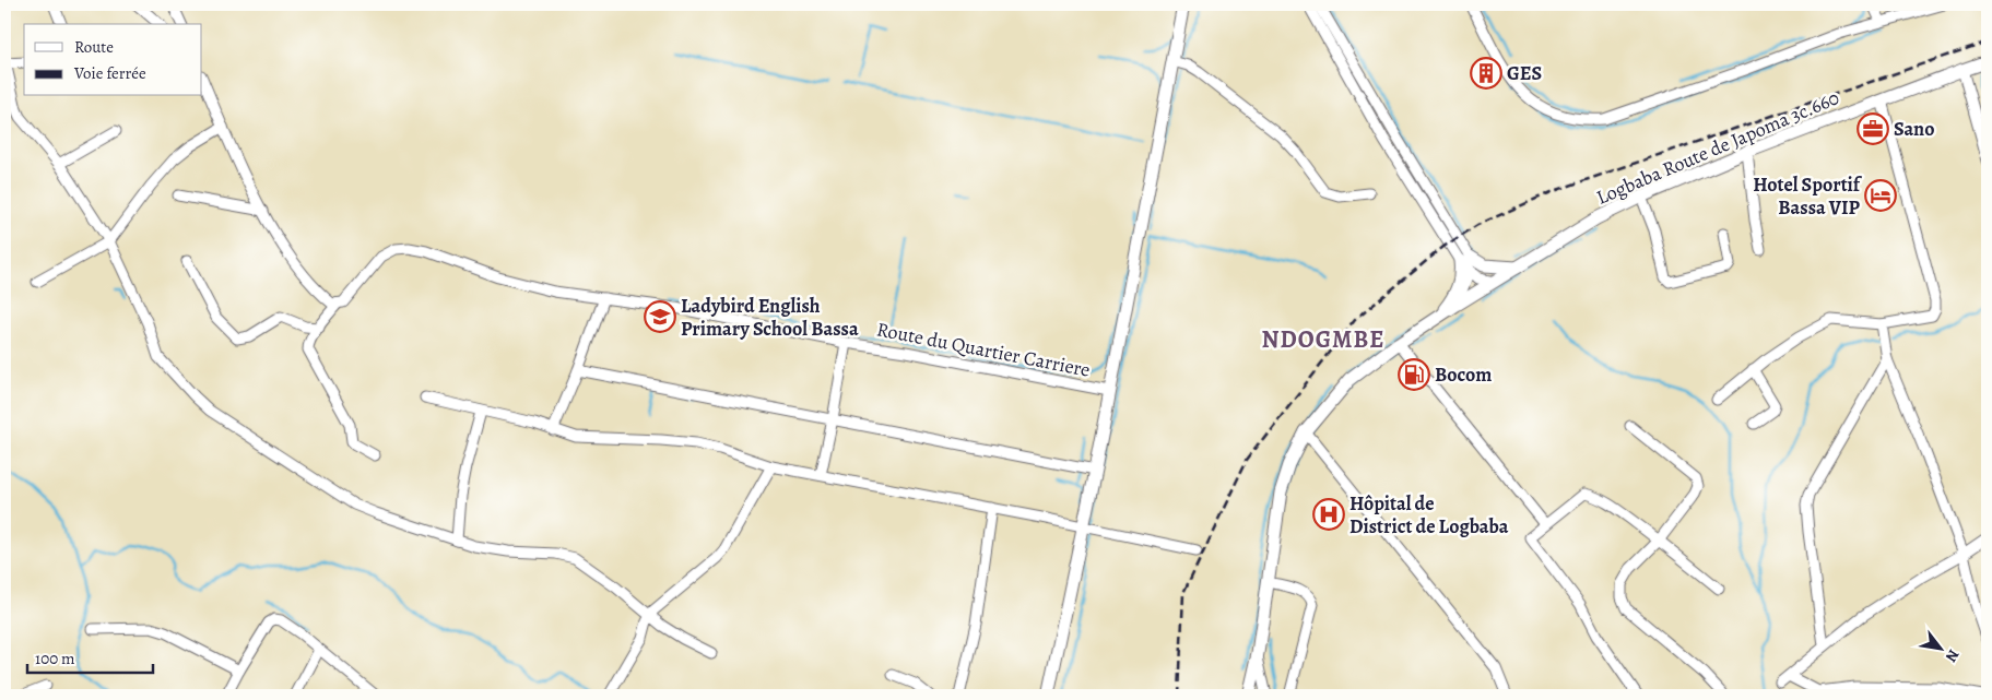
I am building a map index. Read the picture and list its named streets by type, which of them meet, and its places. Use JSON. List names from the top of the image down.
{
  "streets": {
    "main road": ["Logbaba Route de Japoma 3c.660"],
    "street": ["Route du Quartier Carriere"]
  },
  "districts": ["NDOGMBE"],
  "places": {
    "building": ["GES"],
    "office": ["Sano"],
    "hotel": ["Hotel Sportif Bassa VIP"],
    "school or university": ["Ladybird English Primary School Bassa"],
    "fuel station": ["Bocom"],
    "hospital": ["Hôpital de District de Logbaba"]
  },
  "legend": ["Route", "Voie ferrée"],
  "scale_bar": "100 m",
  "north": "bottom right"
}
